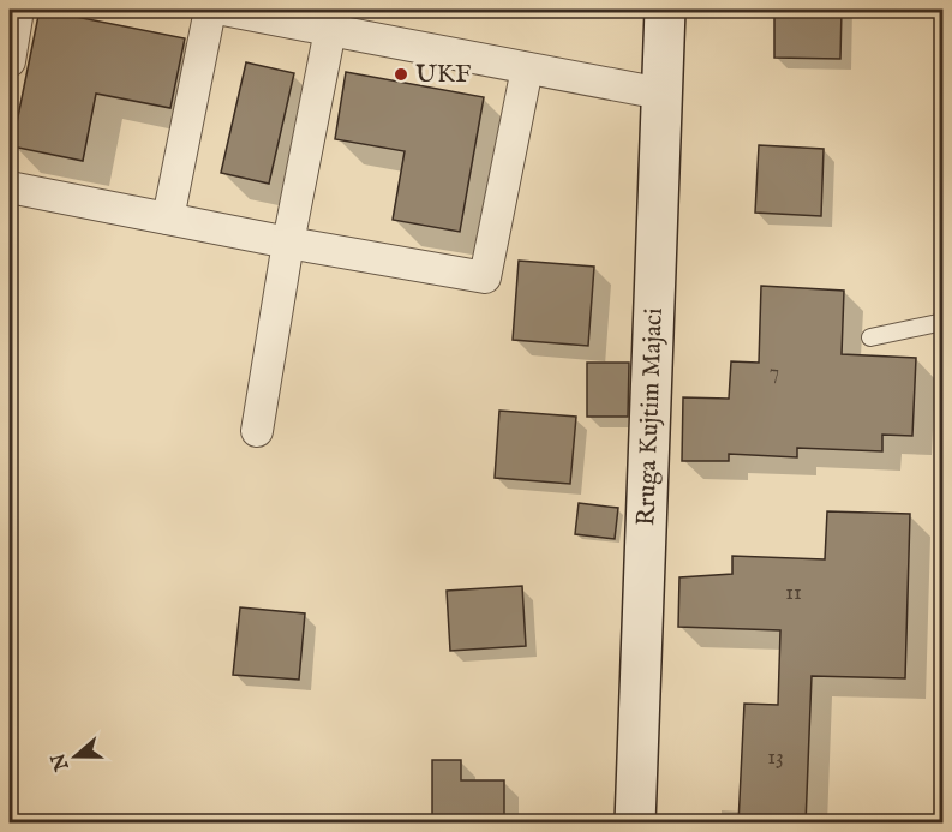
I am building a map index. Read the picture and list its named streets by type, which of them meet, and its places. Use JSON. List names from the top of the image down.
{
  "streets": {
    "street": ["Rruga Kujtim Majaci"]
  },
  "places": ["UKF"],
  "house_numbers": ["7", "11", "13"],
  "north": "left"
}
